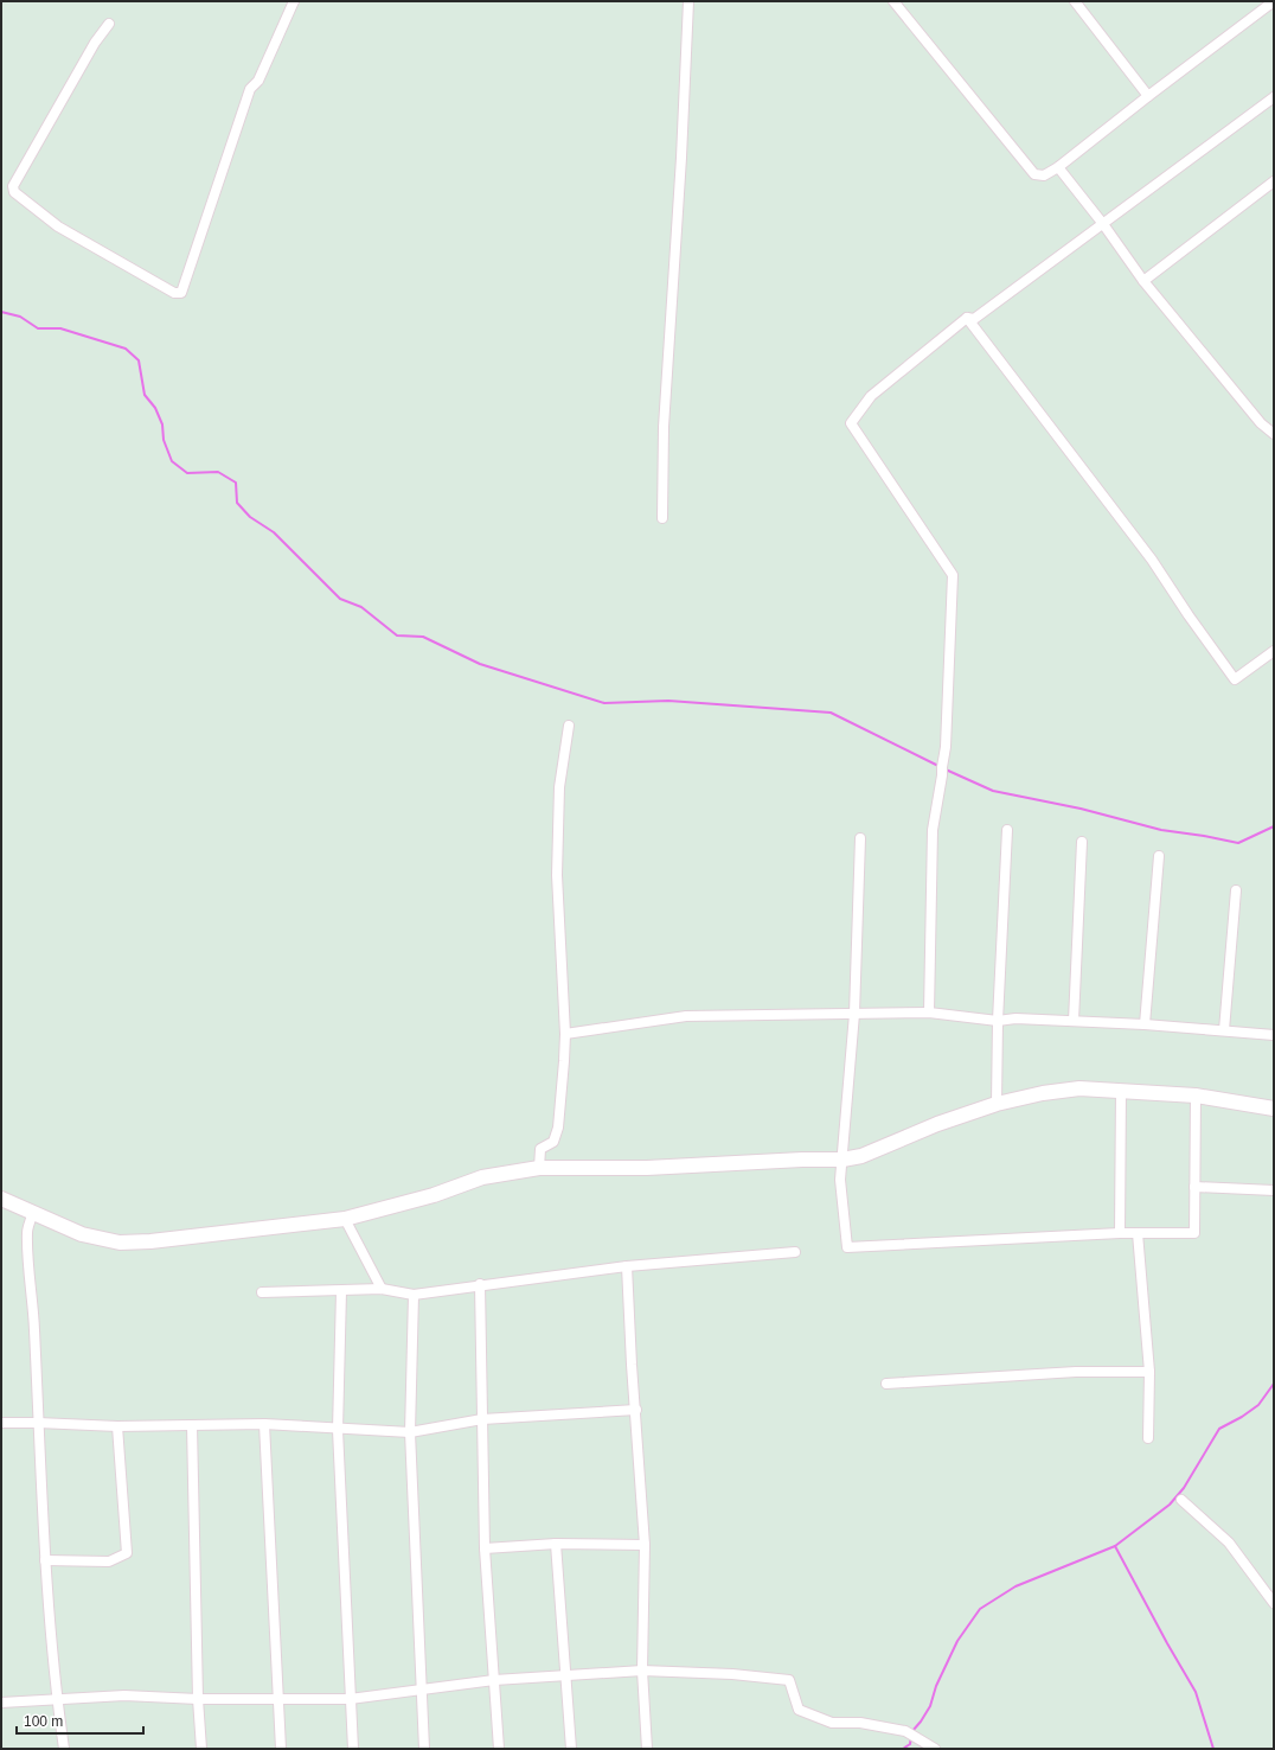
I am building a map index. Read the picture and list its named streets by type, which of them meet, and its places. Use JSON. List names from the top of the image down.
{
  "scale_bar": "100 m"
}
